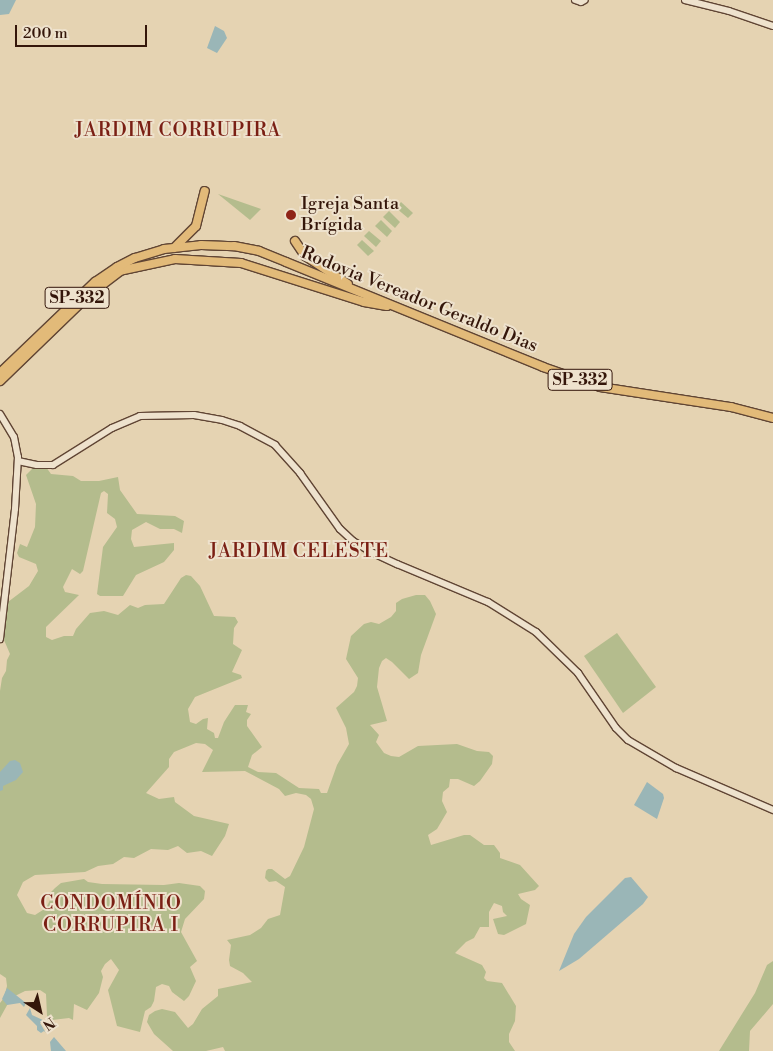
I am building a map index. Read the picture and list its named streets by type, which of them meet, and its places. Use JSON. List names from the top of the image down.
{
  "streets": {
    "main road": ["SP-332", "Rodovia Vereador Geraldo Dias"]
  },
  "districts": ["JARDIM CORRUPIRA", "JARDIM CELESTE", "CONDOMÍNIO CORRUPIRA I"],
  "places": ["Igreja Santa Brígida"],
  "scale_bar": "200 m",
  "north": "bottom right"
}
